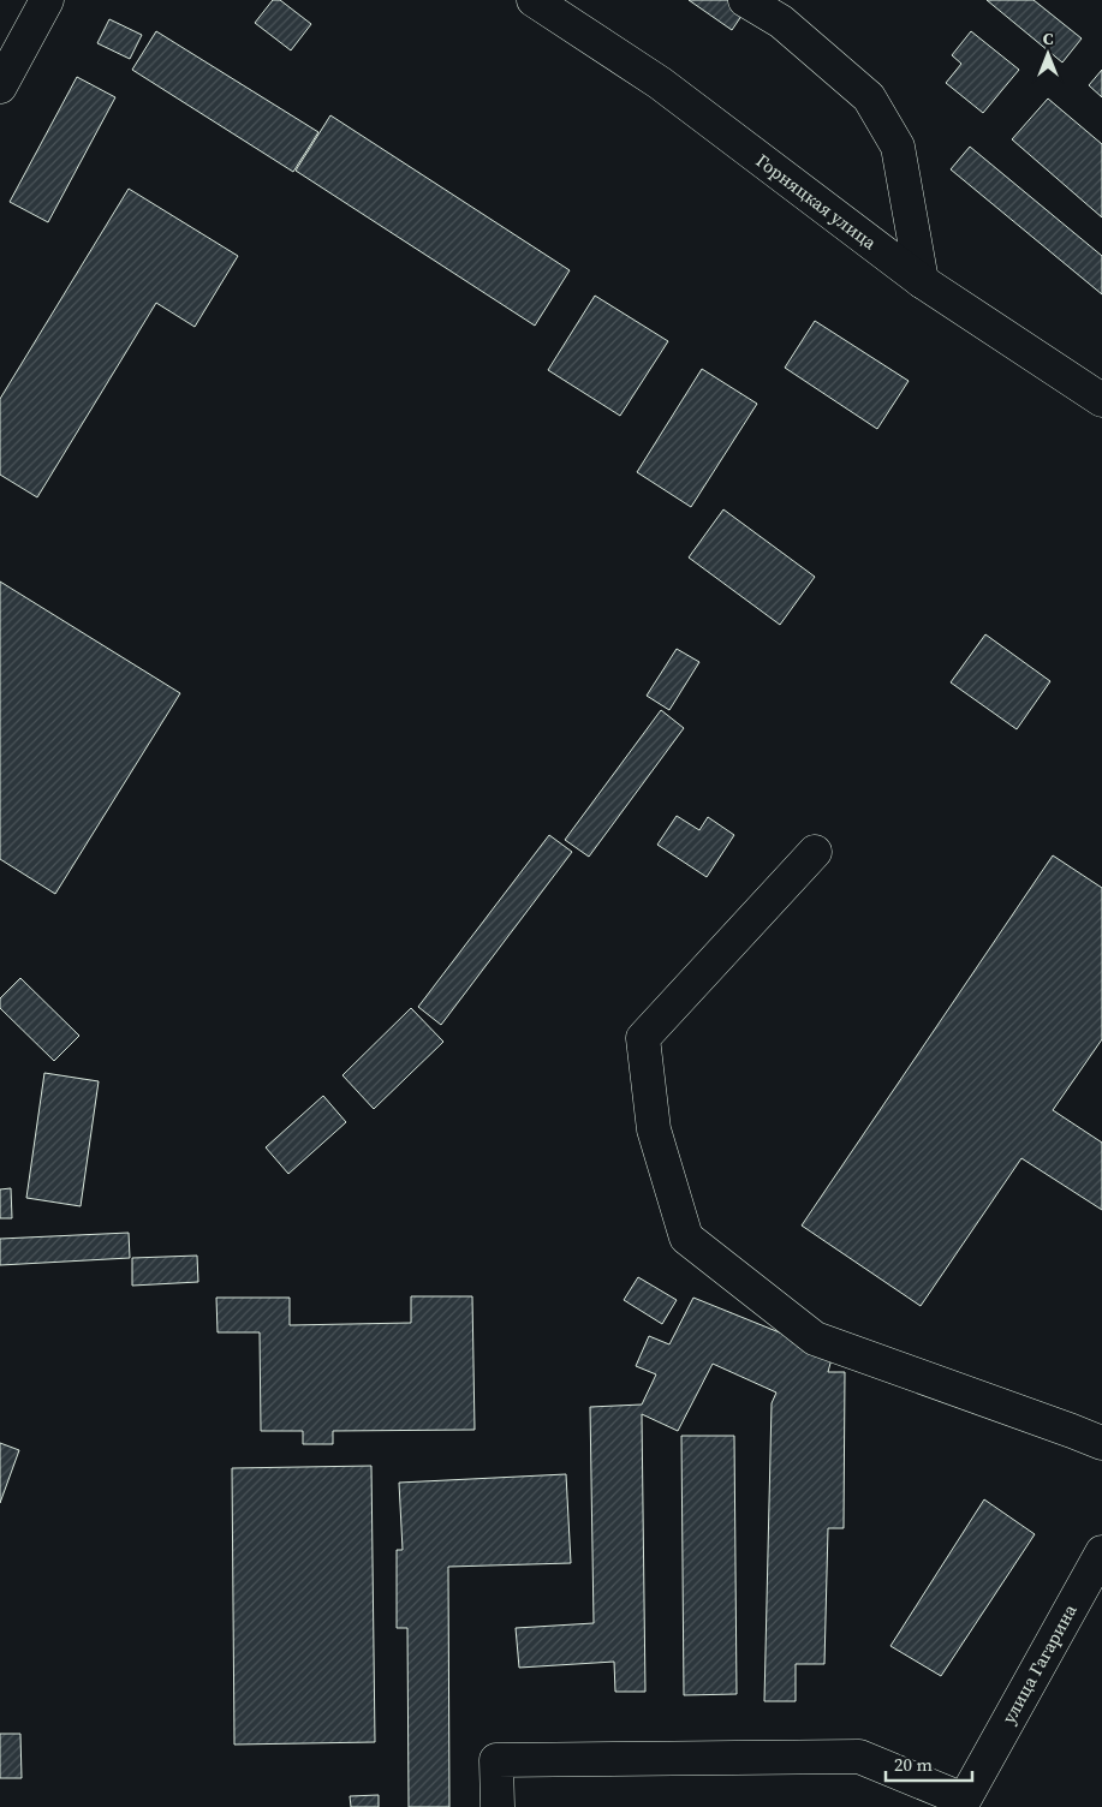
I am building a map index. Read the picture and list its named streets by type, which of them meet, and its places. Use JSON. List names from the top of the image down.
{
  "streets": {
    "main road": ["Горняцкая улица", "улица Гагарина"]
  },
  "scale_bar": "20 m",
  "north": "top"
}
